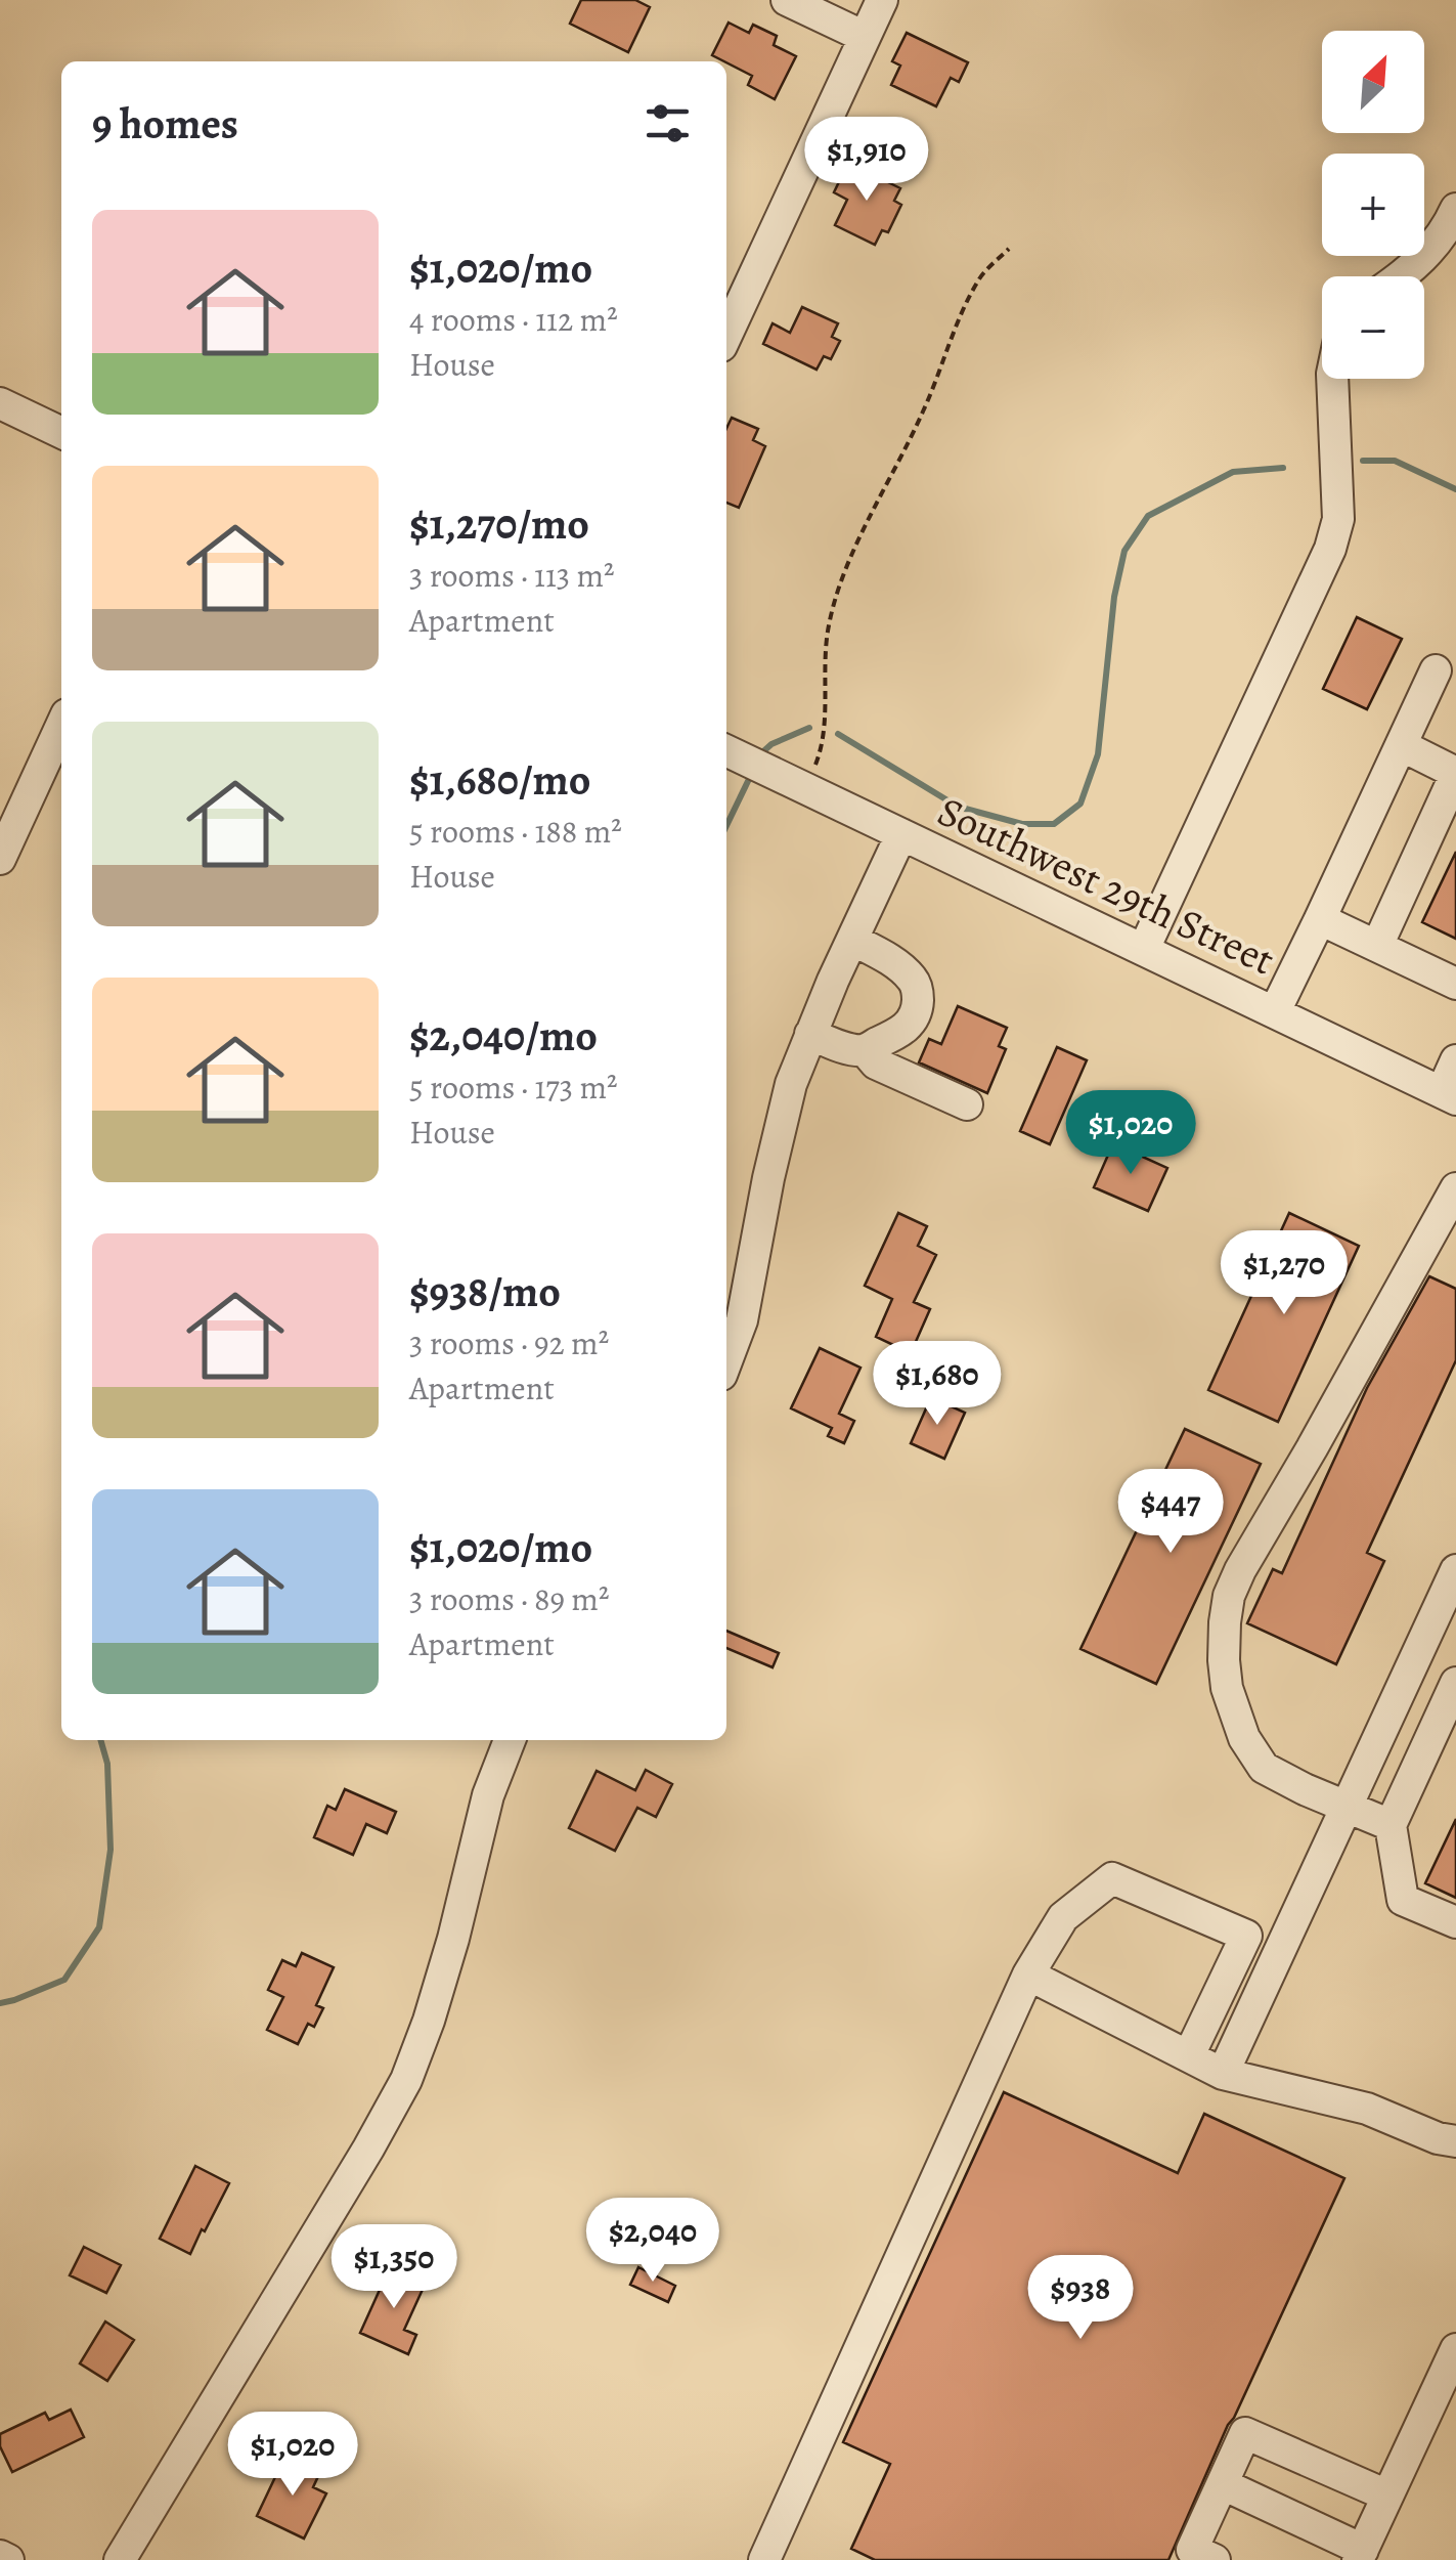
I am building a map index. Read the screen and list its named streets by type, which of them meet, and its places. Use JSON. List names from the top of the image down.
{
  "streets": {
    "street": ["Southwest 29th Street"]
  },
  "north": "top right",
  "page": {
    "map_buttons": ["+", "−"],
    "heading": "9 homes",
    "price": [
      "$1,910",
      "$1,020",
      "$1,270",
      "$1,680",
      "$447",
      "$2,040",
      "$1,350",
      "$938",
      "$1,020"
    ],
    "list": [
      {
        "name": "$1,020/mo",
        "note": "4 rooms · 112 m² · House"
      },
      {
        "name": "$1,270/mo",
        "note": "3 rooms · 113 m² · Apartment"
      },
      {
        "name": "$1,680/mo",
        "note": "5 rooms · 188 m² · House"
      },
      {
        "name": "$2,040/mo",
        "note": "5 rooms · 173 m² · House"
      },
      {
        "name": "$938/mo",
        "note": "3 rooms · 92 m² · Apartment"
      },
      {
        "name": "$1,020/mo",
        "note": "3 rooms · 89 m² · Apartment"
      }
    ]
  }
}
